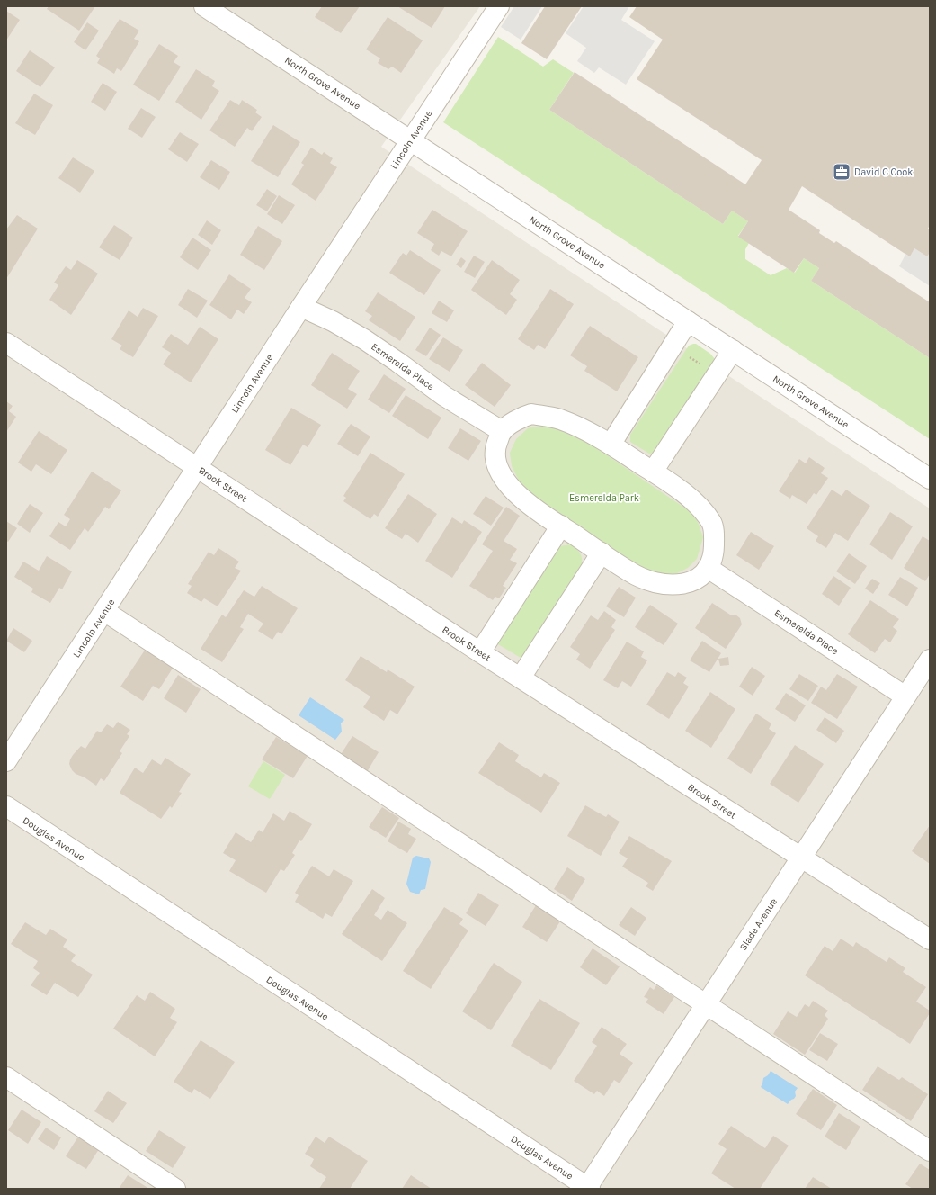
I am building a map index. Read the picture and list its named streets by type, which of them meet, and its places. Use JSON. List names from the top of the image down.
{
  "streets": {
    "street": [
      "North Grove Avenue",
      "Lincoln Avenue",
      "Esmerelda Place",
      "Brook Street",
      "Douglas Avenue",
      "Slade Avenue"
    ]
  },
  "crossings": [
    ["North Grove Avenue", "Lincoln Avenue"],
    ["Lincoln Avenue", "Esmerelda Place"],
    ["Lincoln Avenue", "Brook Street"],
    ["Esmerelda Place", "Slade Avenue"],
    ["Brook Street", "Slade Avenue"],
    ["Douglas Avenue", "Slade Avenue"]
  ],
  "parks": ["Esmerelda Park"],
  "places": {
    "office": ["David C Cook"]
  }
}
